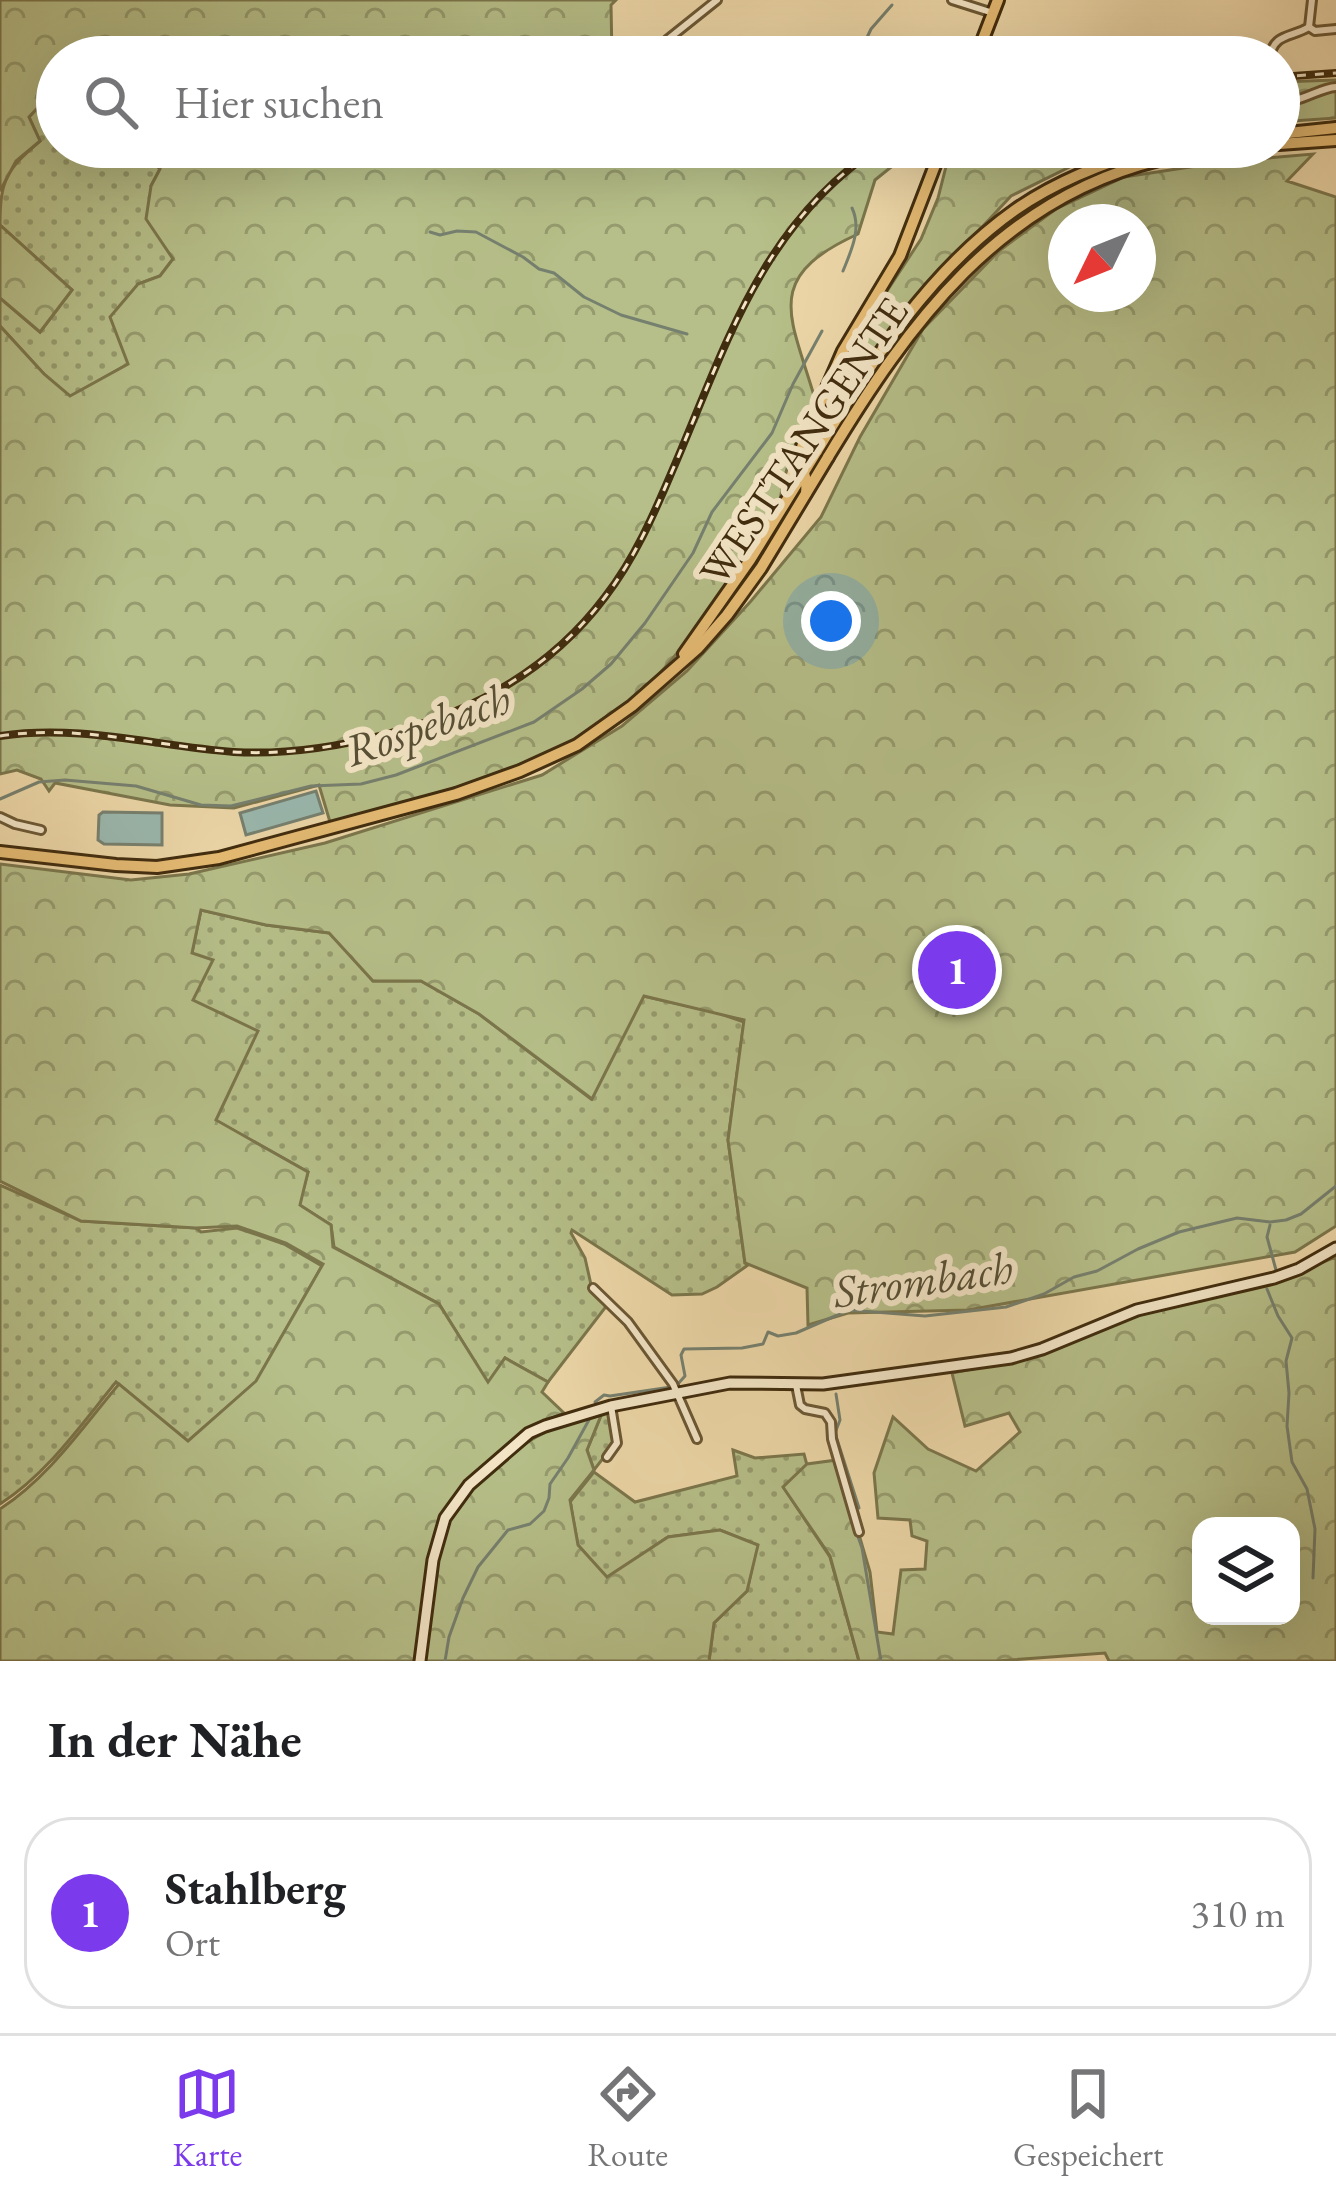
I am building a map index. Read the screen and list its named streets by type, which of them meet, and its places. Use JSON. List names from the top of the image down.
{
  "streets": {
    "main road": ["WESTTANGENTE"]
  },
  "water": ["Rospebach", "Strombach"],
  "north": "bottom left",
  "page": {
    "search": "Hier suchen",
    "pins": "1",
    "heading": "In der Nähe",
    "list": [
      {
        "mark": "1",
        "name": "Stahlberg",
        "note": "Ort",
        "value": "310 m"
      }
    ],
    "nav": ["Karte", "Route", "Gespeichert"]
  }
}
